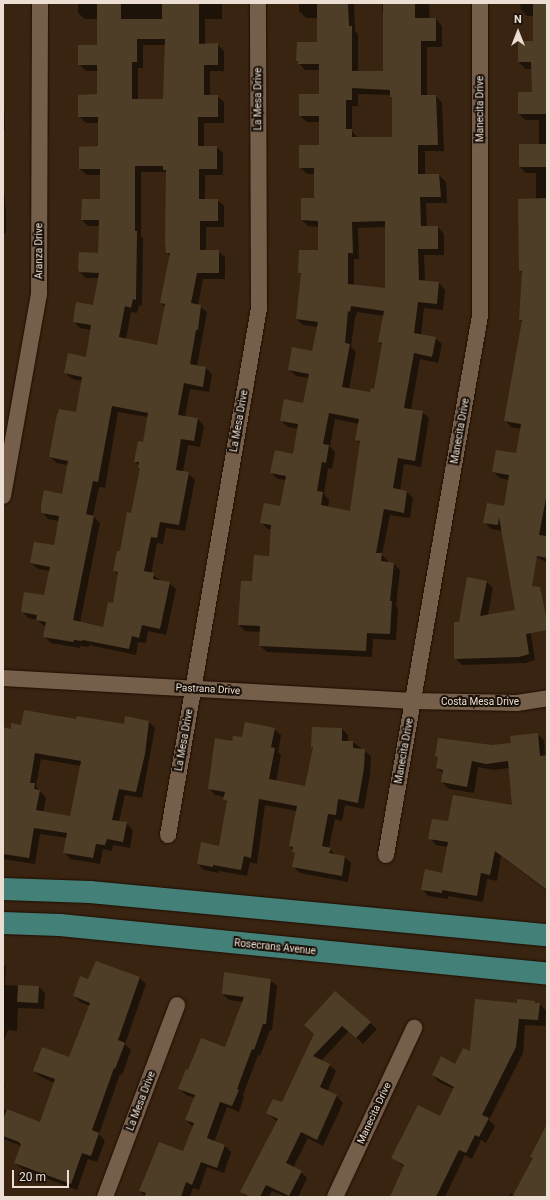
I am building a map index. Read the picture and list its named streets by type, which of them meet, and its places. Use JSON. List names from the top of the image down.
{
  "streets": {
    "main road": ["Rosecrans Avenue"],
    "street": [
      "La Mesa Drive",
      "Manecita Drive",
      "Aranza Drive",
      "Pastrana Drive",
      "Costa Mesa Drive"
    ]
  },
  "crossings": [
    ["La Mesa Drive", "Pastrana Drive"],
    ["Manecita Drive", "Pastrana Drive"],
    ["Manecita Drive", "Costa Mesa Drive"],
    ["Pastrana Drive", "Costa Mesa Drive"]
  ],
  "scale_bar": "20 m",
  "north": "top"
}
